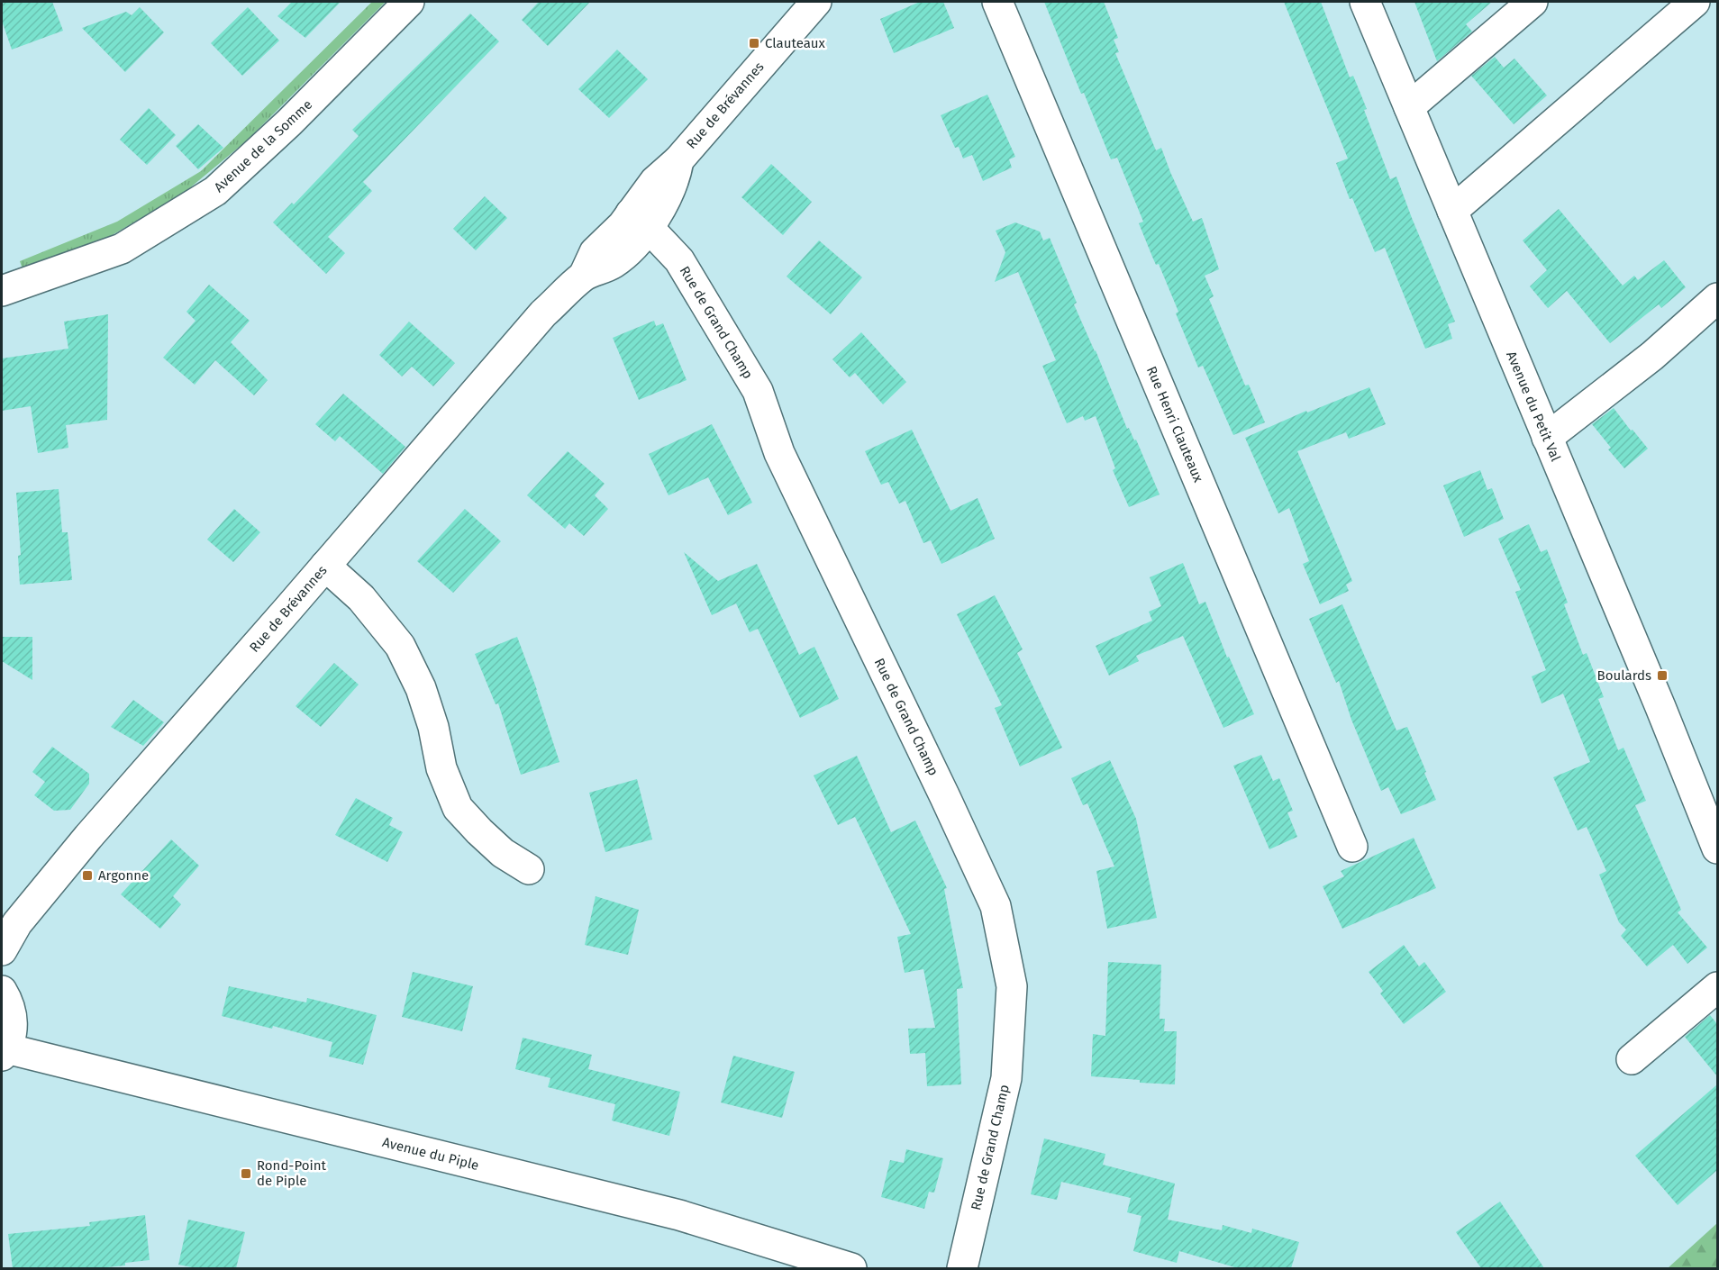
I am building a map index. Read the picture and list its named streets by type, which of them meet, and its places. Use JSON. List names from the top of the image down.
{
  "streets": {
    "street": [
      "Rue de Brévannes",
      "Avenue de la Somme",
      "Rue de Grand Champ",
      "Avenue du Petit Val",
      "Rue Henri Clauteaux",
      "Avenue du Piple"
    ]
  },
  "crossings": [
    ["Rue de Brévannes", "Rue de Grand Champ"]
  ],
  "places": {
    "transit": [
      "Clauteaux",
      "Boulards",
      "Argonne",
      "Rond-Point de Piple"
    ]
  }
}
